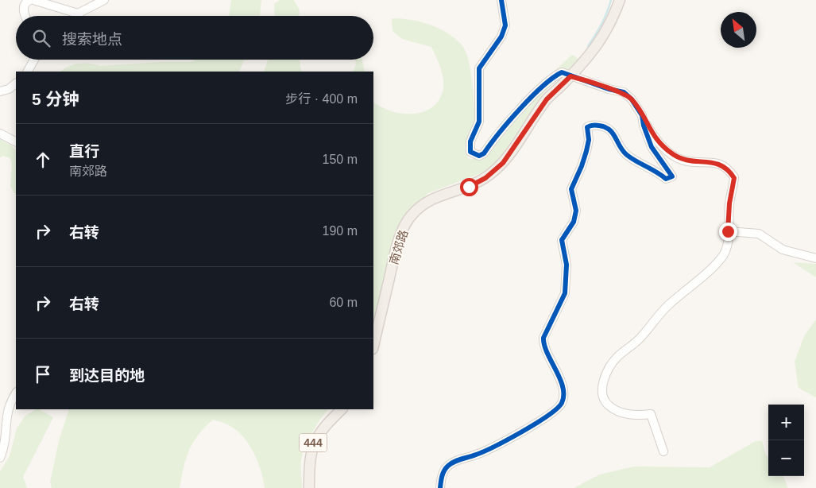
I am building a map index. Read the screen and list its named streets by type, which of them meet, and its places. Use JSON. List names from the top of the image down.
{
  "streets": {
    "main road": ["南郊路", "444"]
  },
  "north": "top left",
  "page": {
    "search": "搜索地点",
    "heading": ["5 分钟", "步行 · 400 m"],
    "list": [
      ["直行", "南郊路", "150 m"],
      ["右转", "190 m"],
      ["右转", "60 m"],
      "到达目的地"
    ],
    "map_buttons": ["+", "−"]
  }
}
